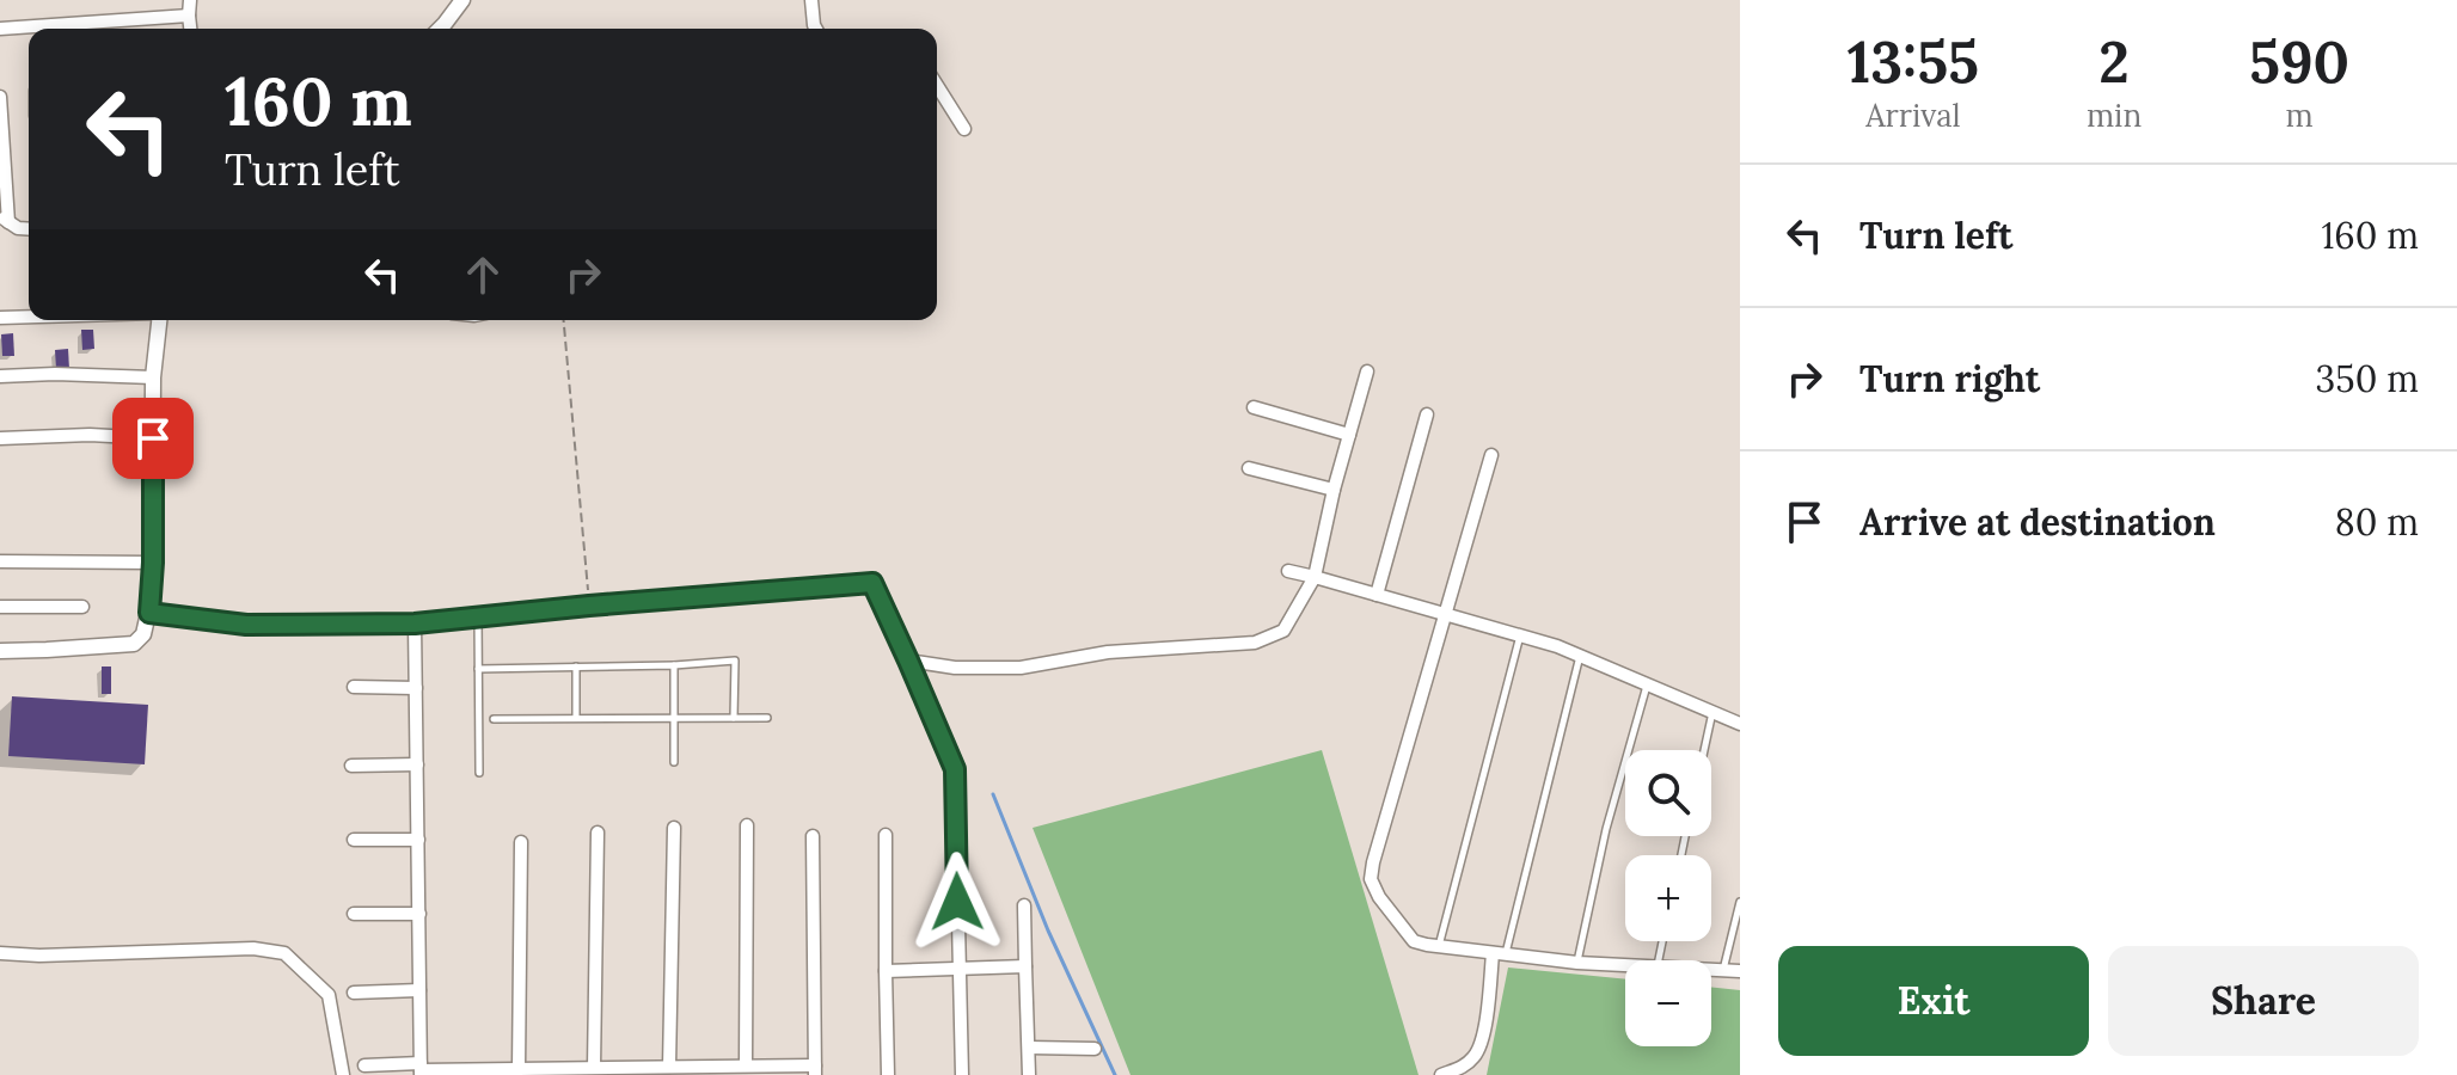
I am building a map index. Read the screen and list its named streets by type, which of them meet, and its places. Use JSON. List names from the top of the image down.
{
  "page": {
    "eta": [
      "13:55",
      "Arrival",
      "2",
      "min",
      "590",
      "m"
    ],
    "turn": ["160 m", "Turn left"],
    "list": [
      {
        "name": "Turn left",
        "value": "160 m"
      },
      {
        "name": "Turn right",
        "value": "350 m"
      },
      {
        "name": "Arrive at destination",
        "value": "80 m"
      }
    ],
    "map_buttons": ["+", "−"],
    "buttons": ["Exit", "Share"]
  }
}
